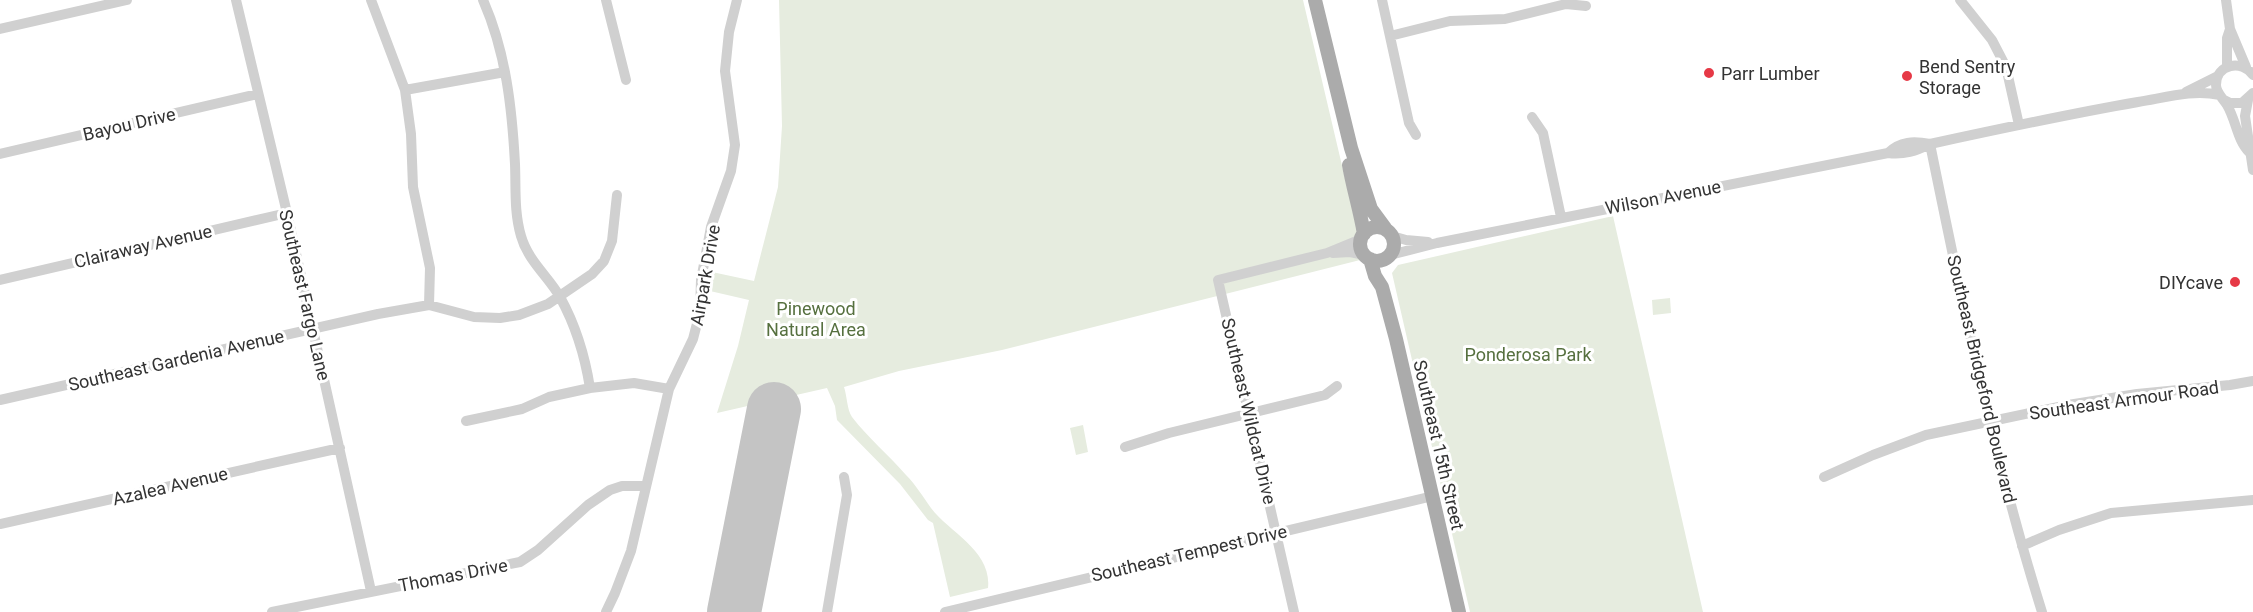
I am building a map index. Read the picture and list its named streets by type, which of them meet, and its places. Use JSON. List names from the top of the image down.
{
  "streets": {
    "main road": ["Southeast 15th Street"],
    "street": [
      "Bayou Drive",
      "Wilson Avenue",
      "Clairaway Avenue",
      "Airpark Drive",
      "Southeast Fargo Lane",
      "Southeast Gardenia Avenue",
      "Southeast Bridgeford Boulevard",
      "Southeast Armour Road",
      "Southeast Wildcat Drive",
      "Azalea Avenue",
      "Southeast Tempest Drive",
      "Thomas Drive"
    ]
  },
  "crossings": [
    ["Bayou Drive", "Southeast Fargo Lane"],
    ["Wilson Avenue", "Southeast Bridgeford Boulevard"],
    ["Wilson Avenue", "Southeast 15th Street"],
    ["Clairaway Avenue", "Southeast Fargo Lane"],
    ["Airpark Drive", "Thomas Drive"],
    ["Southeast Fargo Lane", "Southeast Gardenia Avenue"],
    ["Southeast Fargo Lane", "Azalea Avenue"],
    ["Southeast Fargo Lane", "Thomas Drive"],
    ["Southeast Bridgeford Boulevard", "Southeast Armour Road"],
    ["Southeast Wildcat Drive", "Southeast Tempest Drive"],
    ["Southeast 15th Street", "Southeast Tempest Drive"]
  ],
  "parks": ["Pinewood Natural Area", "Ponderosa Park"],
  "places": ["Parr Lumber", "Bend Sentry Storage", "DIYcave"]
}
